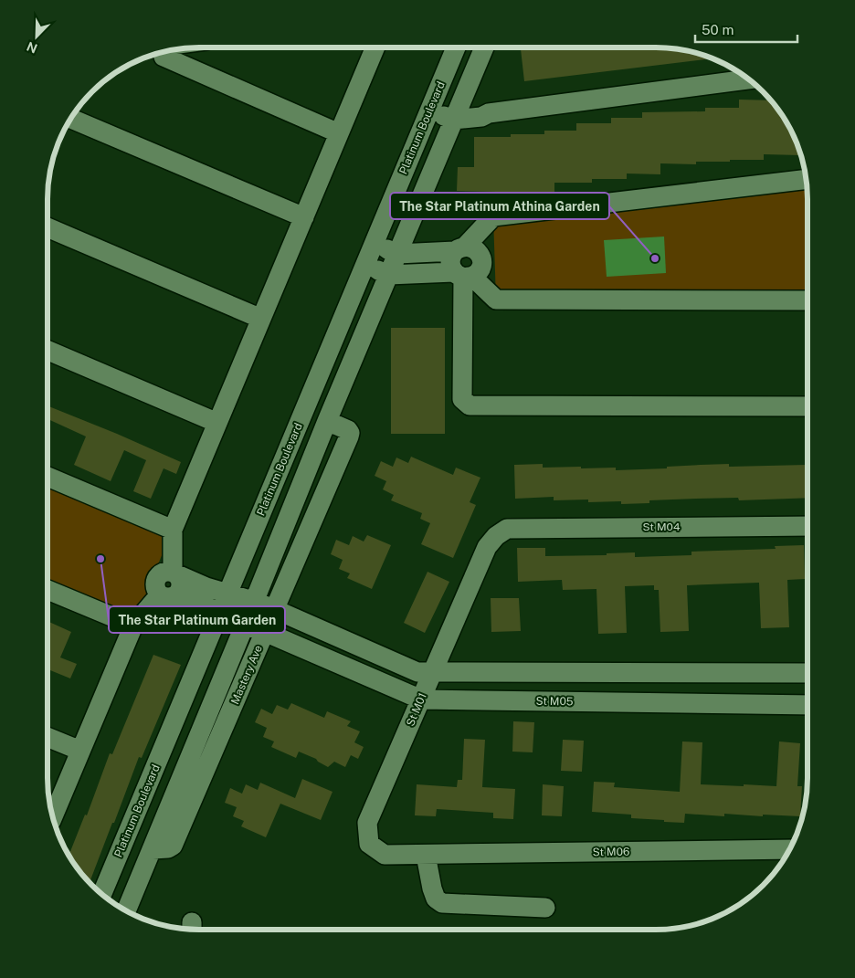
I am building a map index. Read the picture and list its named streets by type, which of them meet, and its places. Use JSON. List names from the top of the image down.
{
  "streets": {
    "street": [
      "Platinum Boulevard",
      "St M04",
      "Mastery Ave",
      "St M05",
      "St M01",
      "St M06"
    ]
  },
  "crossings": [
    ["Platinum Boulevard", "St M05"],
    ["St M04", "St M01"],
    ["Mastery Ave", "St M05"],
    ["St M05", "St M01"],
    ["St M01", "St M06"]
  ],
  "places": ["The Star Platinum Athina Garden", "The Star Platinum Garden"],
  "scale_bar": "50 m",
  "north": "bottom left"
}
